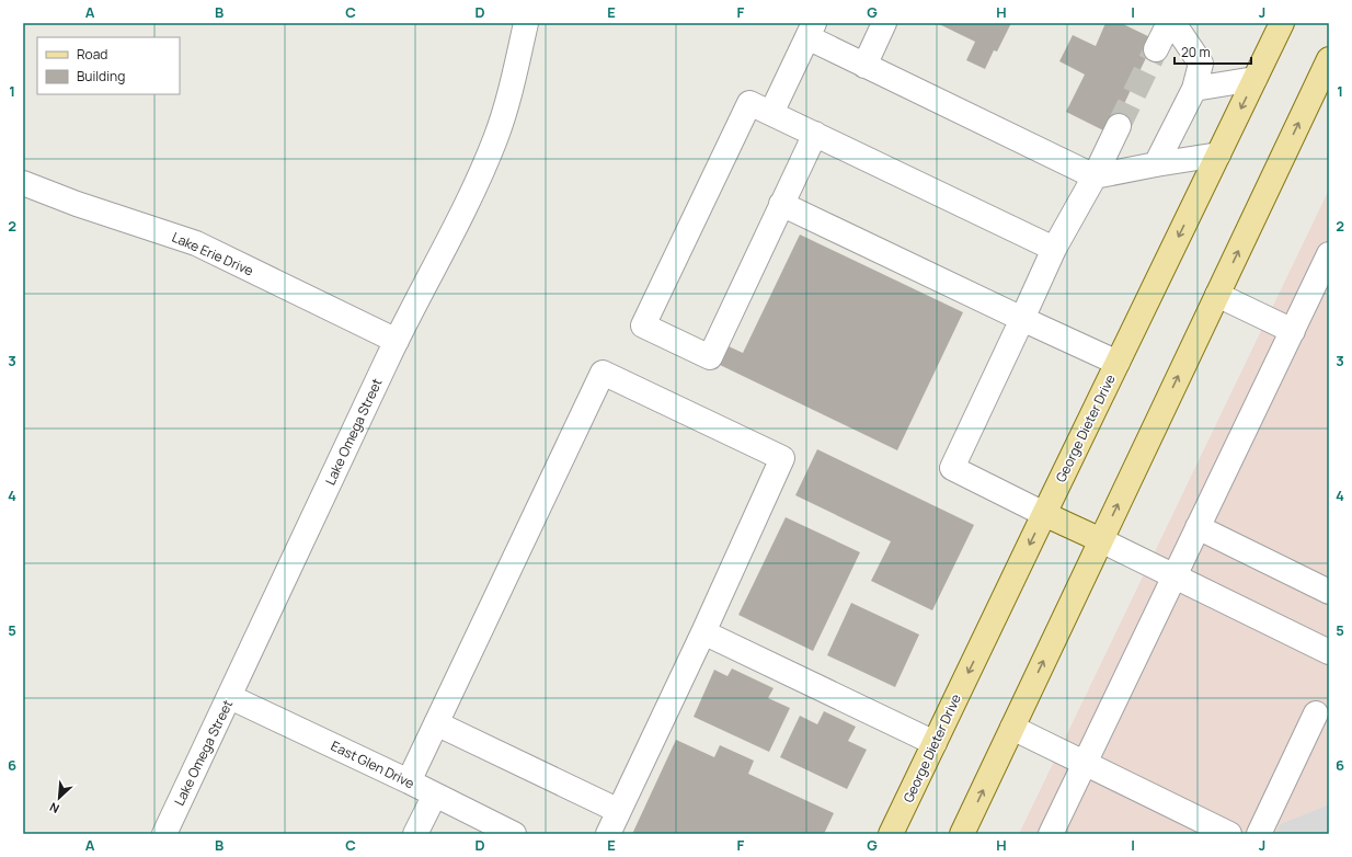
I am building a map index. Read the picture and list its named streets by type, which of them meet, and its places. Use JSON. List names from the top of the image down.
{
  "streets": {
    "main road": ["George Dieter Drive"],
    "street": ["Lake Erie Drive", "Lake Omega Street", "East Glen Drive"]
  },
  "crossings": [
    ["Lake Erie Drive", "Lake Omega Street"],
    ["Lake Omega Street", "East Glen Drive"]
  ],
  "legend": ["Road", "Building"],
  "scale_bar": "20 m",
  "north": "bottom left",
  "grid": {
    "columns": [
      "A",
      "B",
      "C",
      "D",
      "E",
      "F",
      "G",
      "H",
      "I",
      "J"
    ],
    "rows": [
      "1",
      "2",
      "3",
      "4",
      "5",
      "6"
    ]
  }
}
